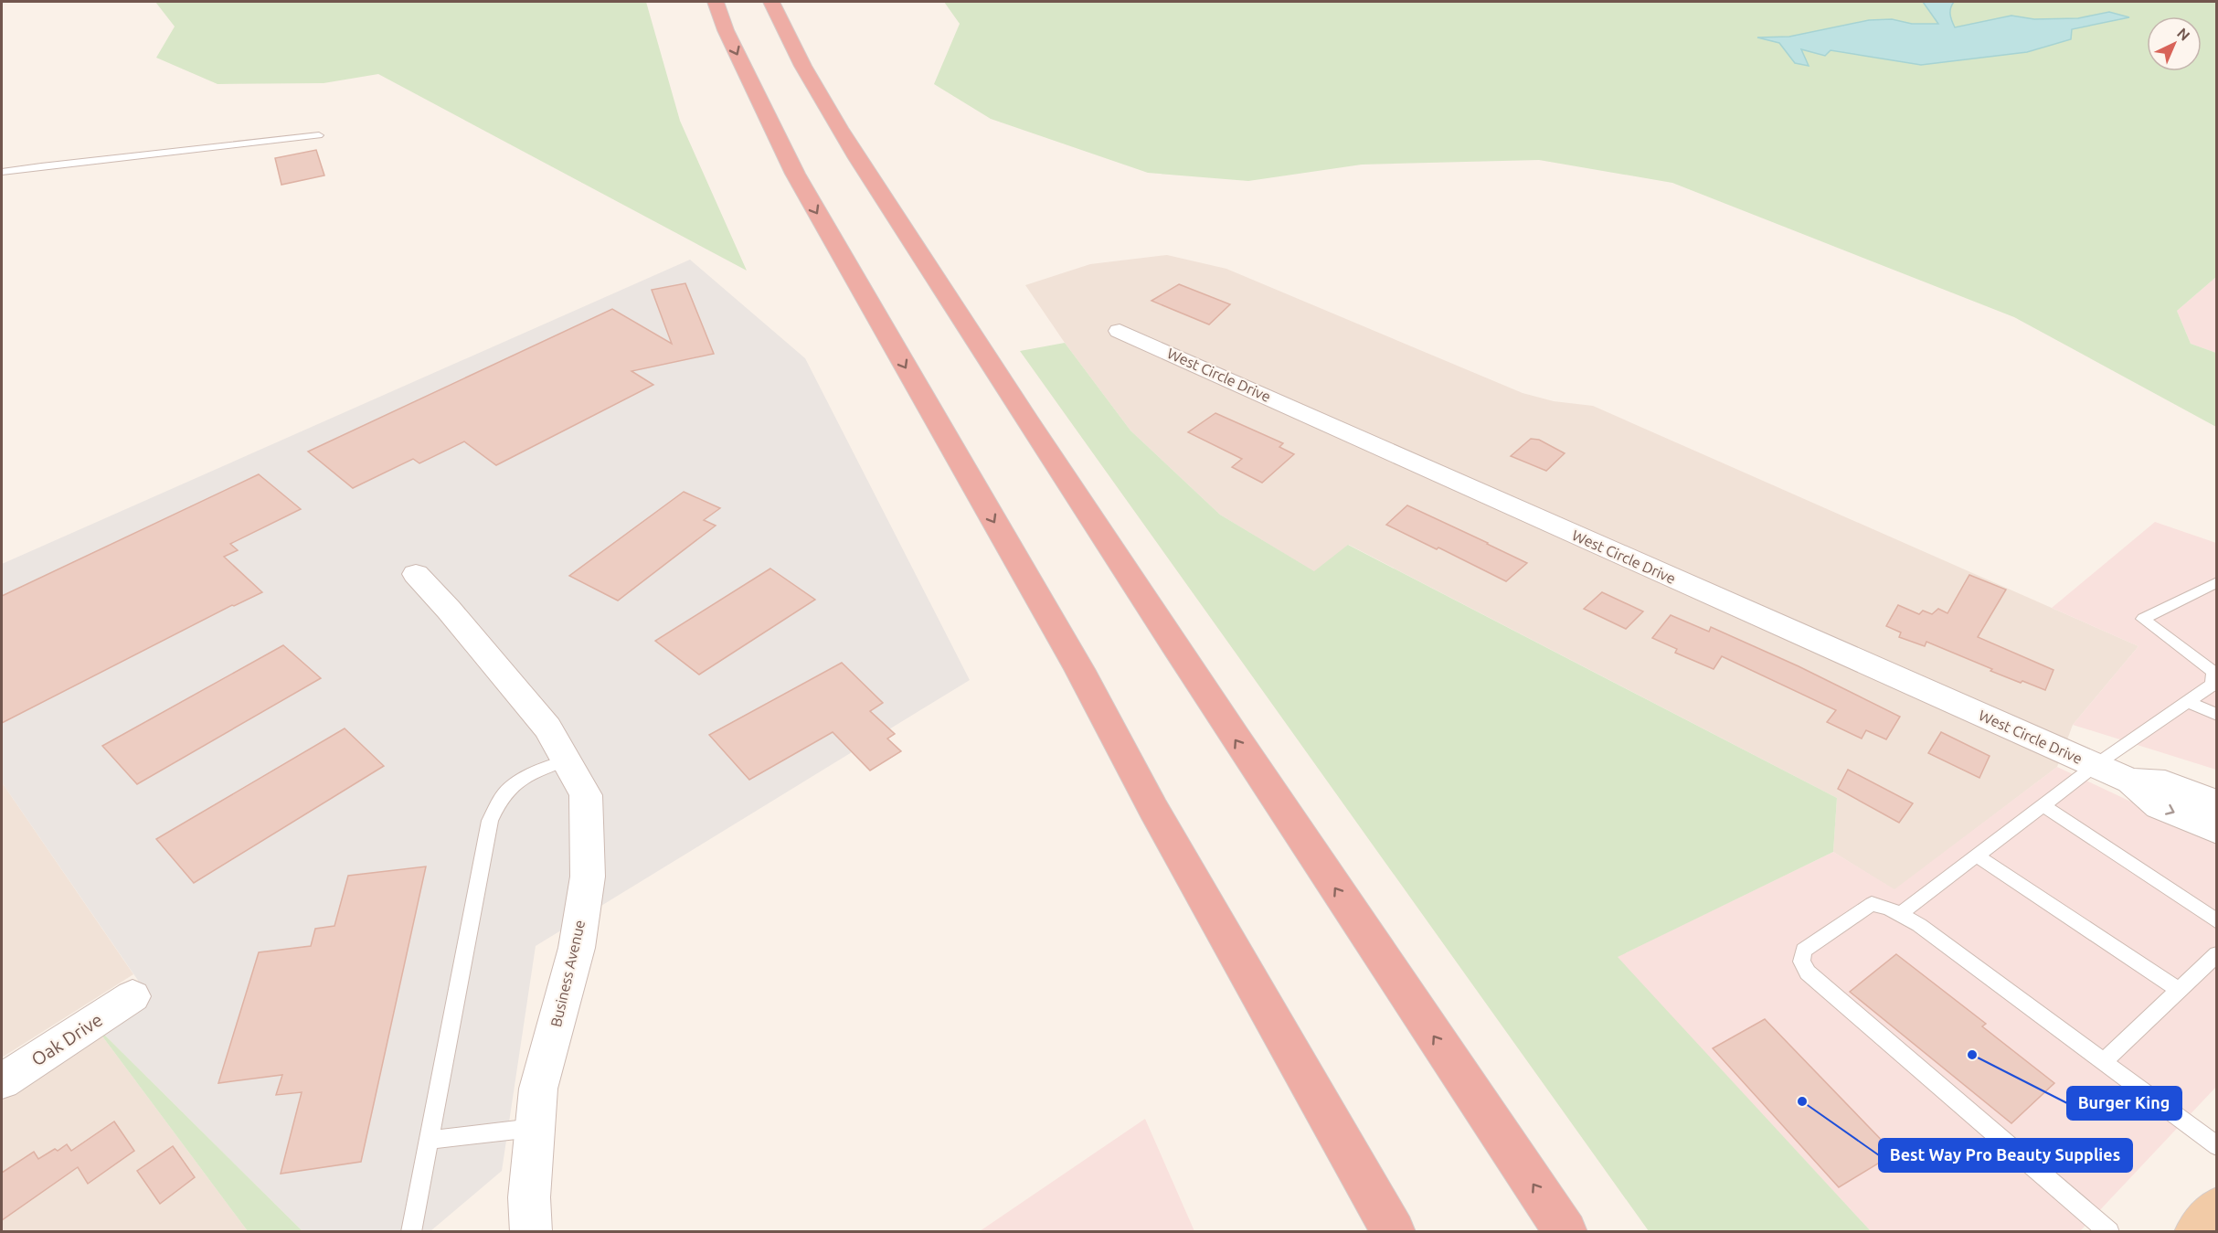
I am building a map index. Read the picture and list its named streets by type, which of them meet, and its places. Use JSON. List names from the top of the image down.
{
  "streets": {
    "street": ["West Circle Drive", "Business Avenue", "Oak Drive"]
  },
  "places": ["Burger King", "Best Way Pro Beauty Supplies"],
  "north": "top right"
}
